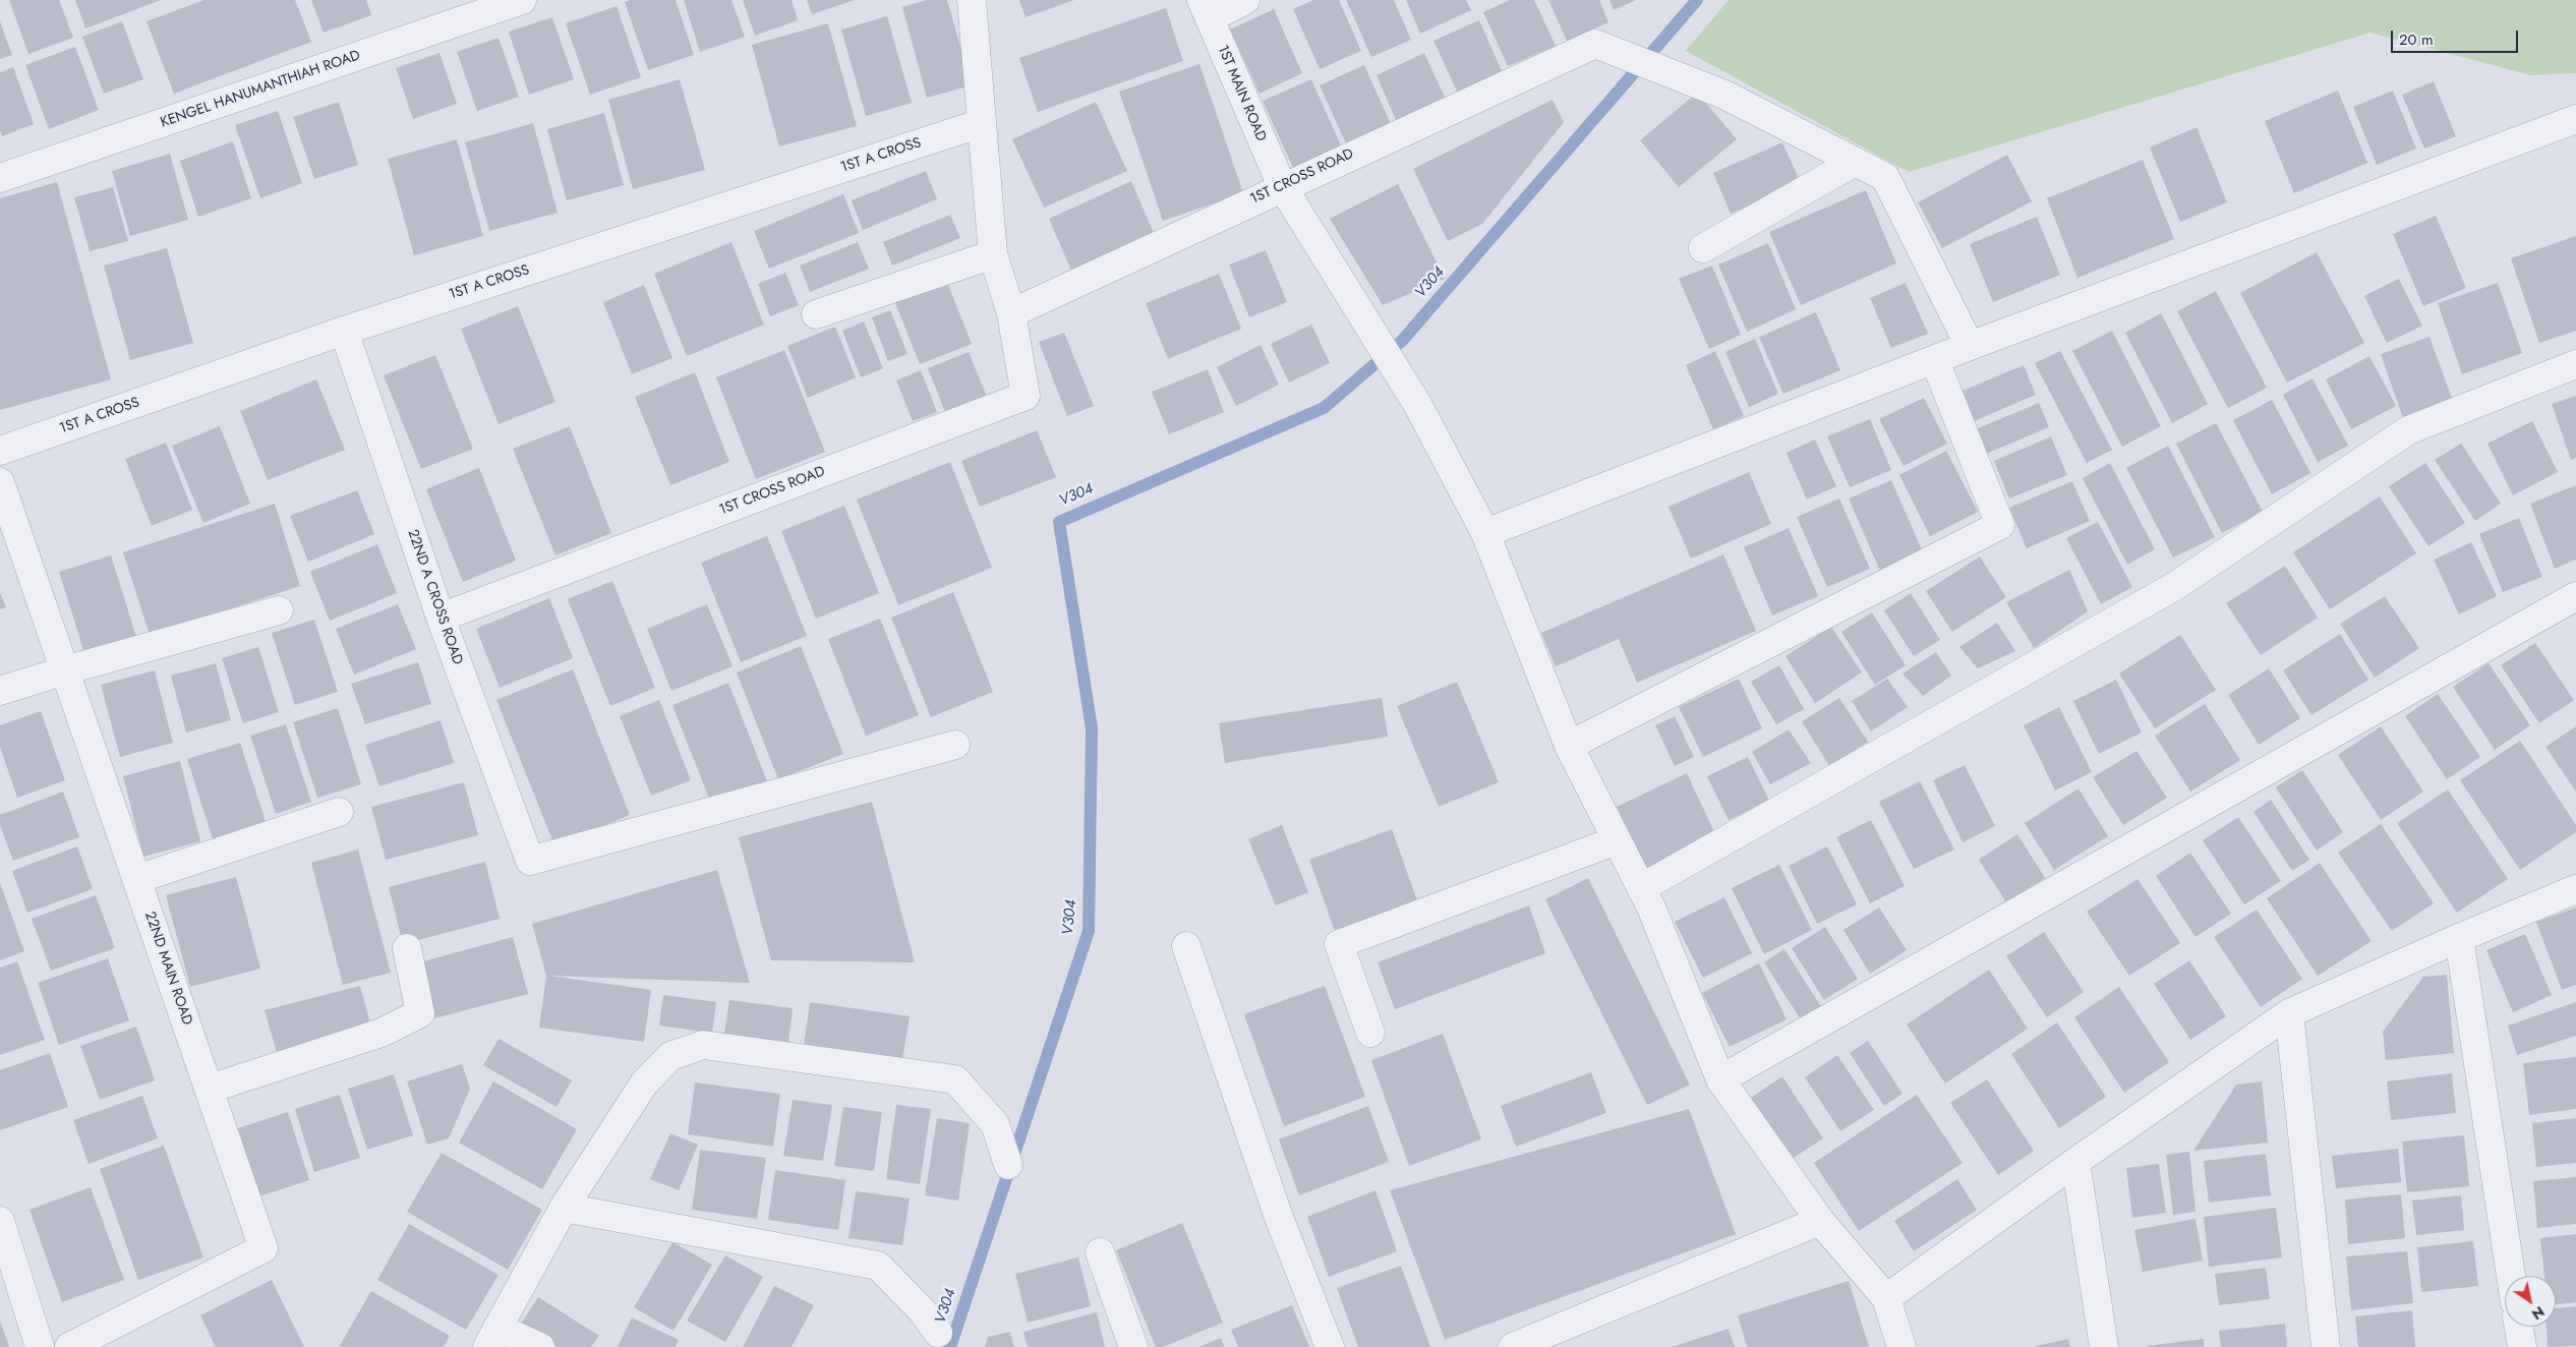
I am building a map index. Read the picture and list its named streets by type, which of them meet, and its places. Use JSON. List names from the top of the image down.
{
  "streets": {
    "street": [
      "KENGEL HANUMANTHIAH ROAD",
      "1ST MAIN ROAD",
      "1ST A CROSS",
      "1ST CROSS ROAD",
      "22ND A CROSS ROAD",
      "22ND MAIN ROAD"
    ]
  },
  "crossings": [
    ["1ST MAIN ROAD", "1ST CROSS ROAD"],
    ["1ST A CROSS", "1ST CROSS ROAD"],
    ["1ST A CROSS", "22ND A CROSS ROAD"],
    ["1ST CROSS ROAD", "22ND A CROSS ROAD"]
  ],
  "water": ["V304"],
  "scale_bar": "20 m",
  "north": "bottom right"
}
